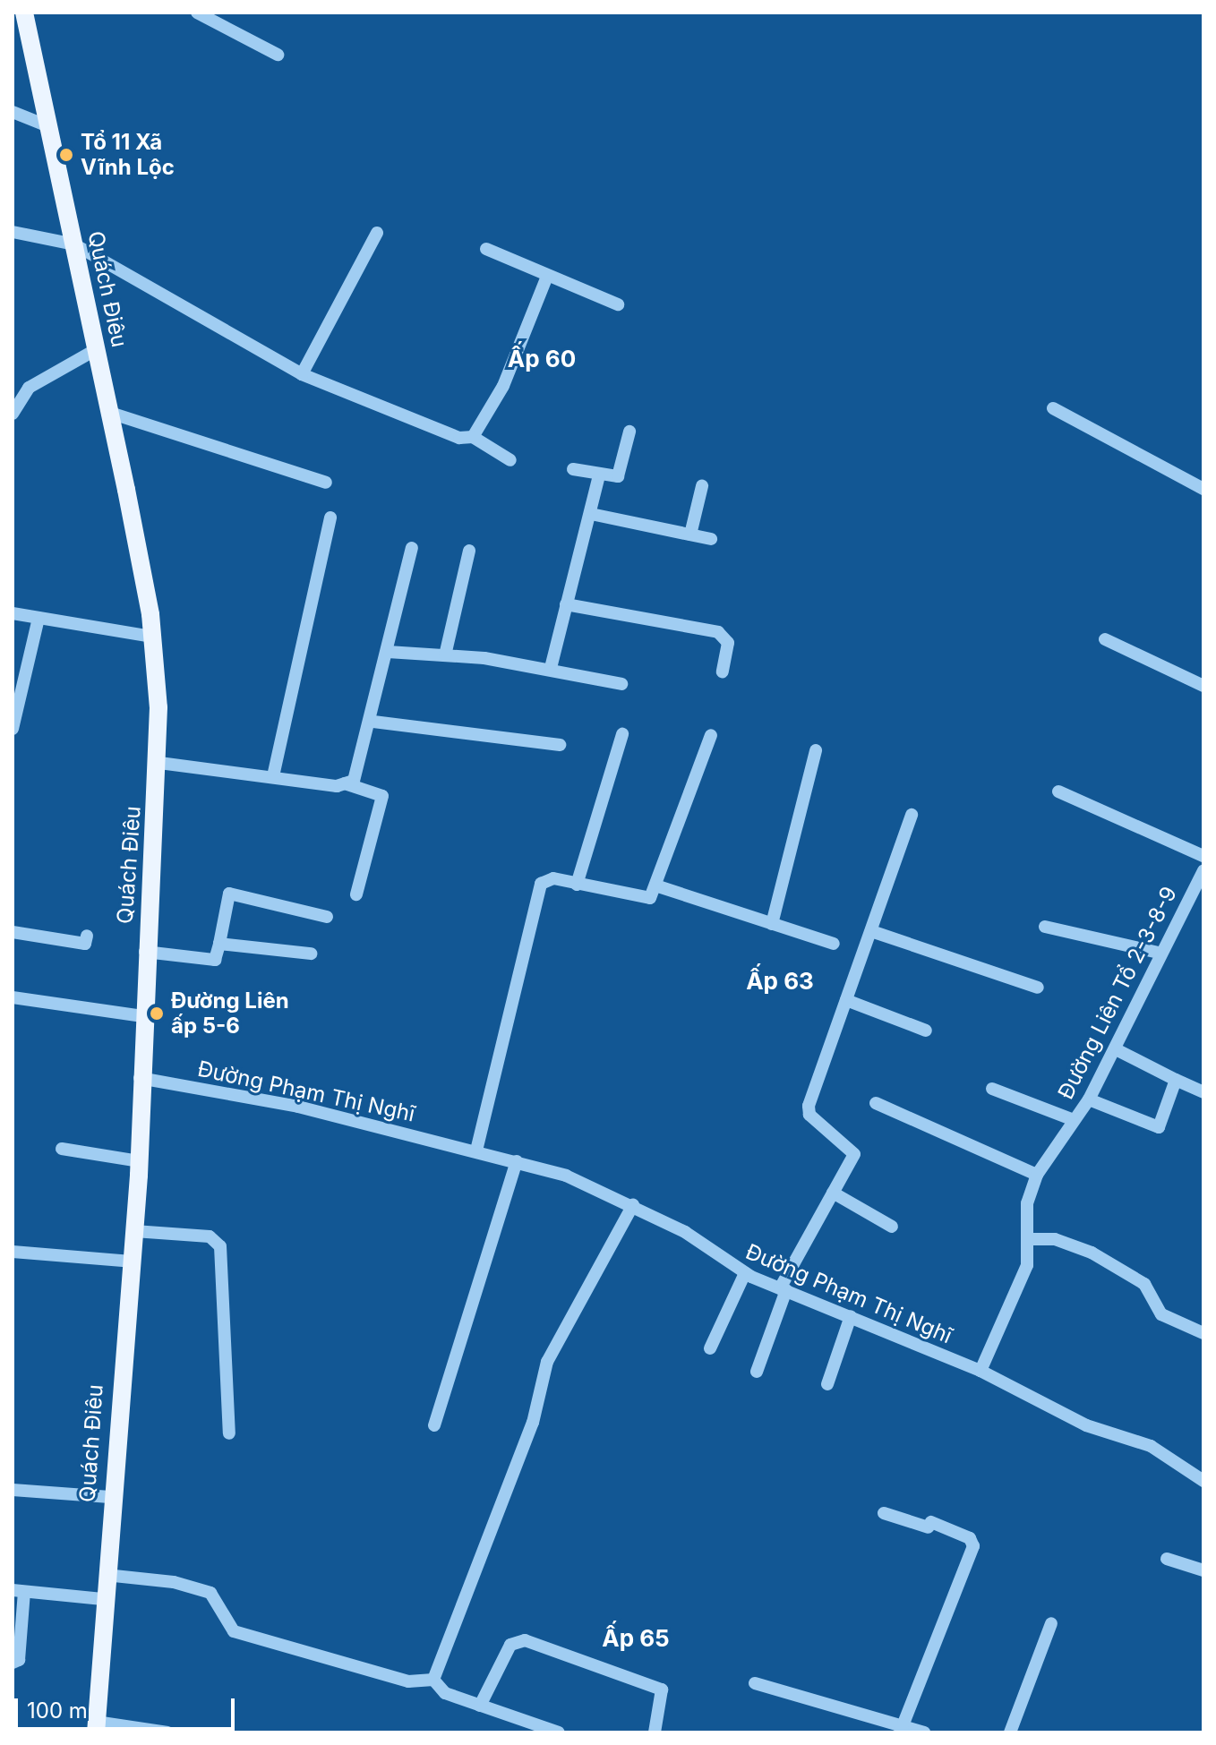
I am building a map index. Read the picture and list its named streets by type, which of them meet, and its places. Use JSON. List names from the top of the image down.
{
  "streets": {
    "main road": ["Quách Điêu"],
    "street": ["Đường Liên Tổ 2-3-8-9", "Đường Phạm Thị Nghĩ"]
  },
  "crossings": [
    ["Quách Điêu", "Đường Phạm Thị Nghĩ"],
    ["Đường Liên Tổ 2-3-8-9", "Đường Phạm Thị Nghĩ"]
  ],
  "districts": ["Ấp 60", "Ấp 63", "Ấp 65"],
  "places": ["Tổ 11 Xã Vĩnh Lộc", "Đường Liên ấp 5-6"],
  "scale_bar": "100 m"
}
